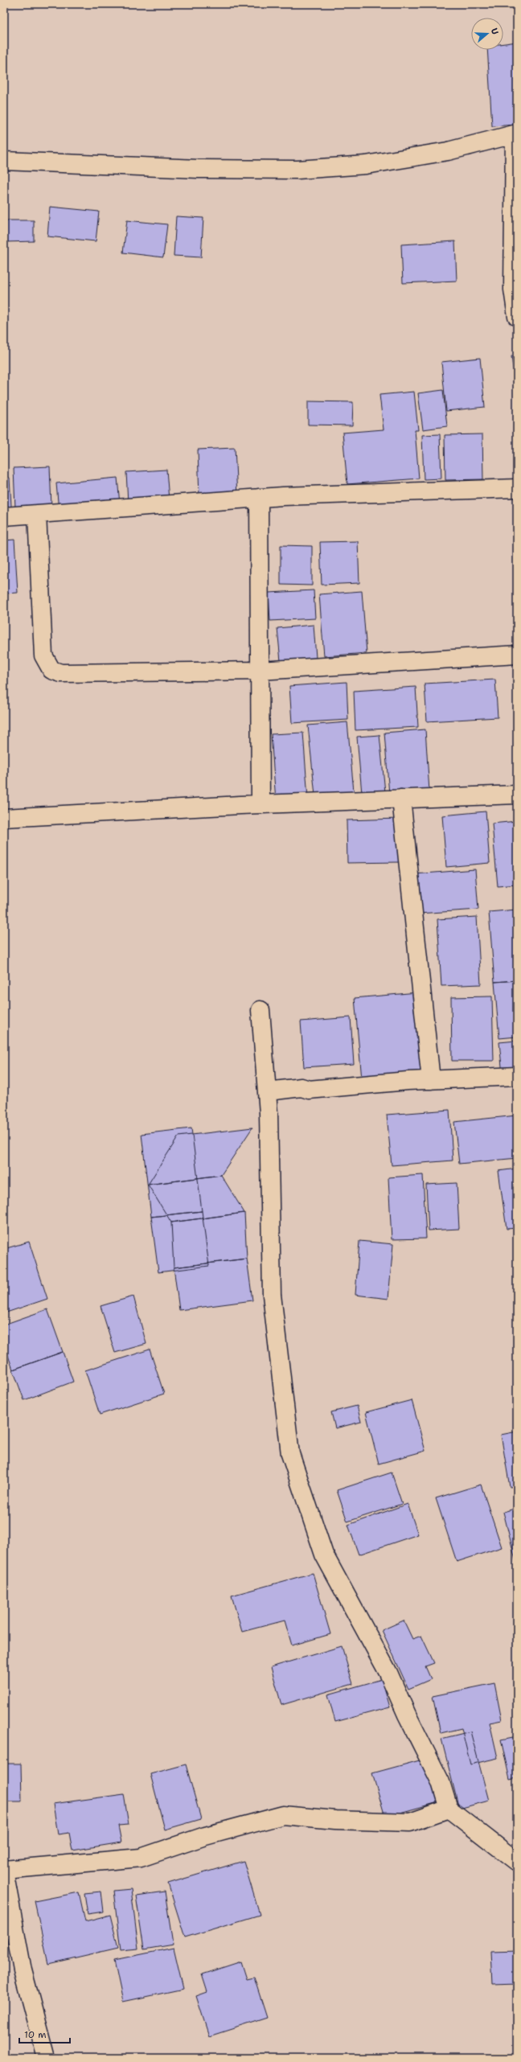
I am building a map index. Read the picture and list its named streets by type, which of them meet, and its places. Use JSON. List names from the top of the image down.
{
  "scale_bar": "10 m",
  "north": "right"
}
